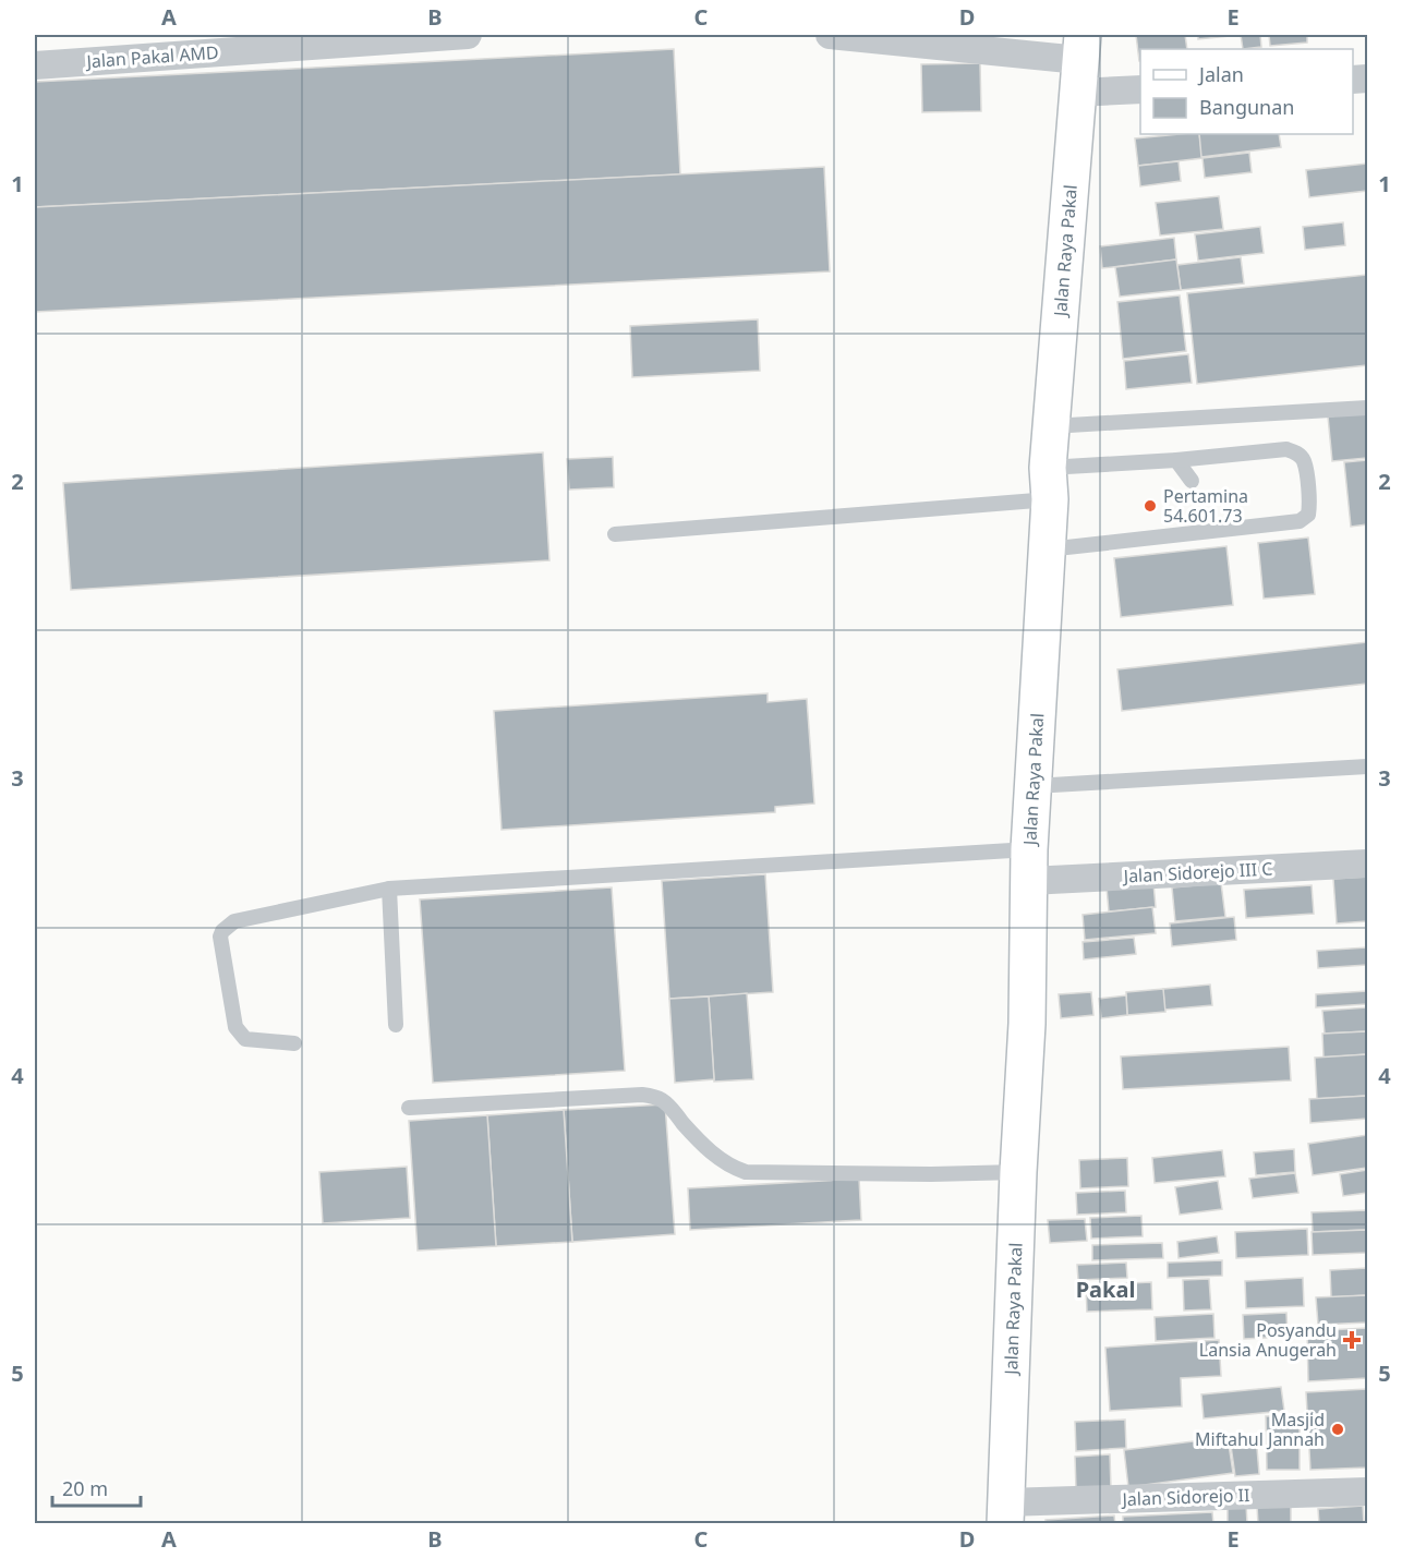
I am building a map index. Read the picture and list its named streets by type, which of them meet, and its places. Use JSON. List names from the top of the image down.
{
  "streets": {
    "main road": ["Jalan Raya Pakal"],
    "street": ["Jalan Pakal AMD", "Jalan Sidorejo III C", "Jalan Sidorejo II"]
  },
  "crossings": [
    ["Jalan Raya Pakal", "Jalan Sidorejo III C"],
    ["Jalan Raya Pakal", "Jalan Sidorejo II"]
  ],
  "districts": ["Pakal"],
  "places": {
    "other": ["Pertamina 54.601.73", "Masjid Miftahul Jannah"],
    "health": ["Posyandu Lansia Anugerah"]
  },
  "legend": ["Jalan", "Bangunan"],
  "scale_bar": "20 m",
  "grid": {
    "columns": [
      "A",
      "B",
      "C",
      "D",
      "E"
    ],
    "rows": [
      "1",
      "2",
      "3",
      "4",
      "5"
    ]
  }
}
